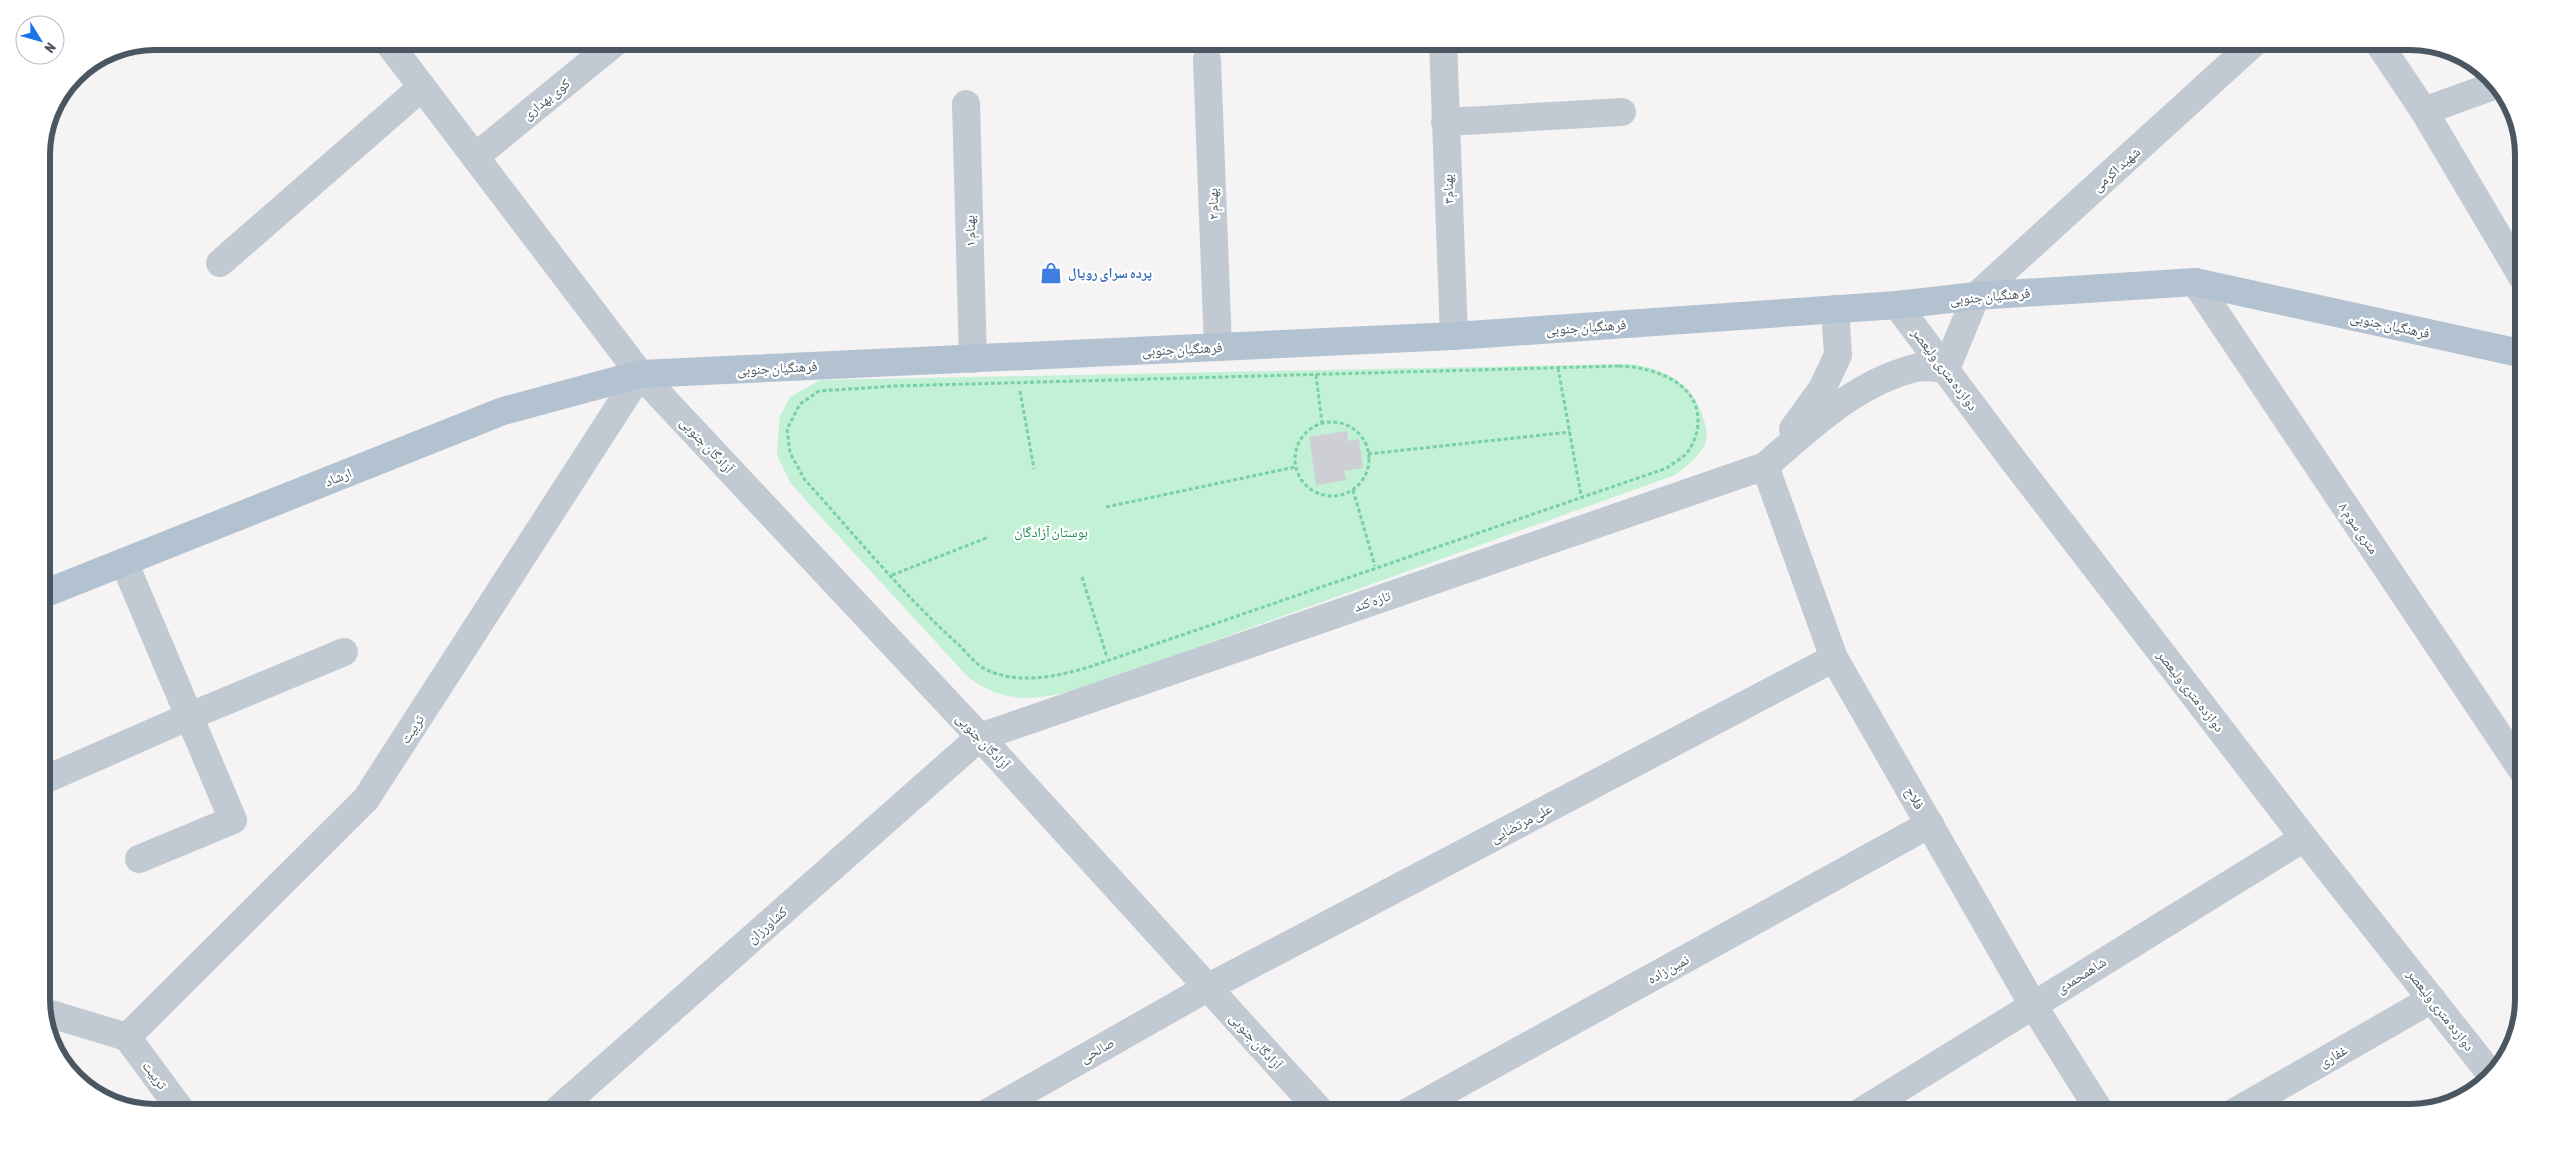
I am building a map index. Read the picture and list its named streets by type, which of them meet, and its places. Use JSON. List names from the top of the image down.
{
  "streets": {
    "main road": ["فرهنگیان جنوبی", "ارشاد"],
    "street": [
      "کوی بهداری",
      "شهید اکرمی",
      "بهنام۳",
      "بهنام ۲",
      "بهنام ۱",
      "دوازده متری ولیعصر",
      "آزادگان جنوبی",
      "۸ متری سوم",
      "تازه کند",
      "تربیت",
      "فلاح",
      "علی مرتضایی",
      "کشاورزان",
      "نمین زاده",
      "شاهمحمدی",
      "صالحی",
      "غفاری"
    ]
  },
  "crossings": [
    ["کوی بهداری", "آزادگان جنوبی"],
    ["شهید اکرمی", "فرهنگیان جنوبی"],
    ["بهنام۳", "فرهنگیان جنوبی"],
    ["بهنام ۲", "فرهنگیان جنوبی"],
    ["بهنام ۱", "فرهنگیان جنوبی"],
    ["فرهنگیان جنوبی", "دوازده متری ولیعصر"],
    ["فرهنگیان جنوبی", "آزادگان جنوبی"],
    ["فرهنگیان جنوبی", "ارشاد"],
    ["فرهنگیان جنوبی", "۸ متری سوم"],
    ["فرهنگیان جنوبی", "تربیت"],
    ["دوازده متری ولیعصر", "شاهمحمدی"],
    ["دوازده متری ولیعصر", "غفاری"],
    ["آزادگان جنوبی", "ارشاد"],
    ["آزادگان جنوبی", "تازه کند"],
    ["آزادگان جنوبی", "تربیت"],
    ["آزادگان جنوبی", "علی مرتضایی"],
    ["آزادگان جنوبی", "کشاورزان"],
    ["آزادگان جنوبی", "صالحی"],
    ["ارشاد", "تربیت"],
    ["تازه کند", "فلاح"],
    ["تازه کند", "کشاورزان"],
    ["فلاح", "علی مرتضایی"],
    ["فلاح", "نمین زاده"],
    ["فلاح", "شاهمحمدی"],
    ["علی مرتضایی", "صالحی"]
  ],
  "parks": ["بوستان آزادگان"],
  "places": {
    "shop": ["پرده سرای رویال"]
  },
  "north": "bottom right"
}
